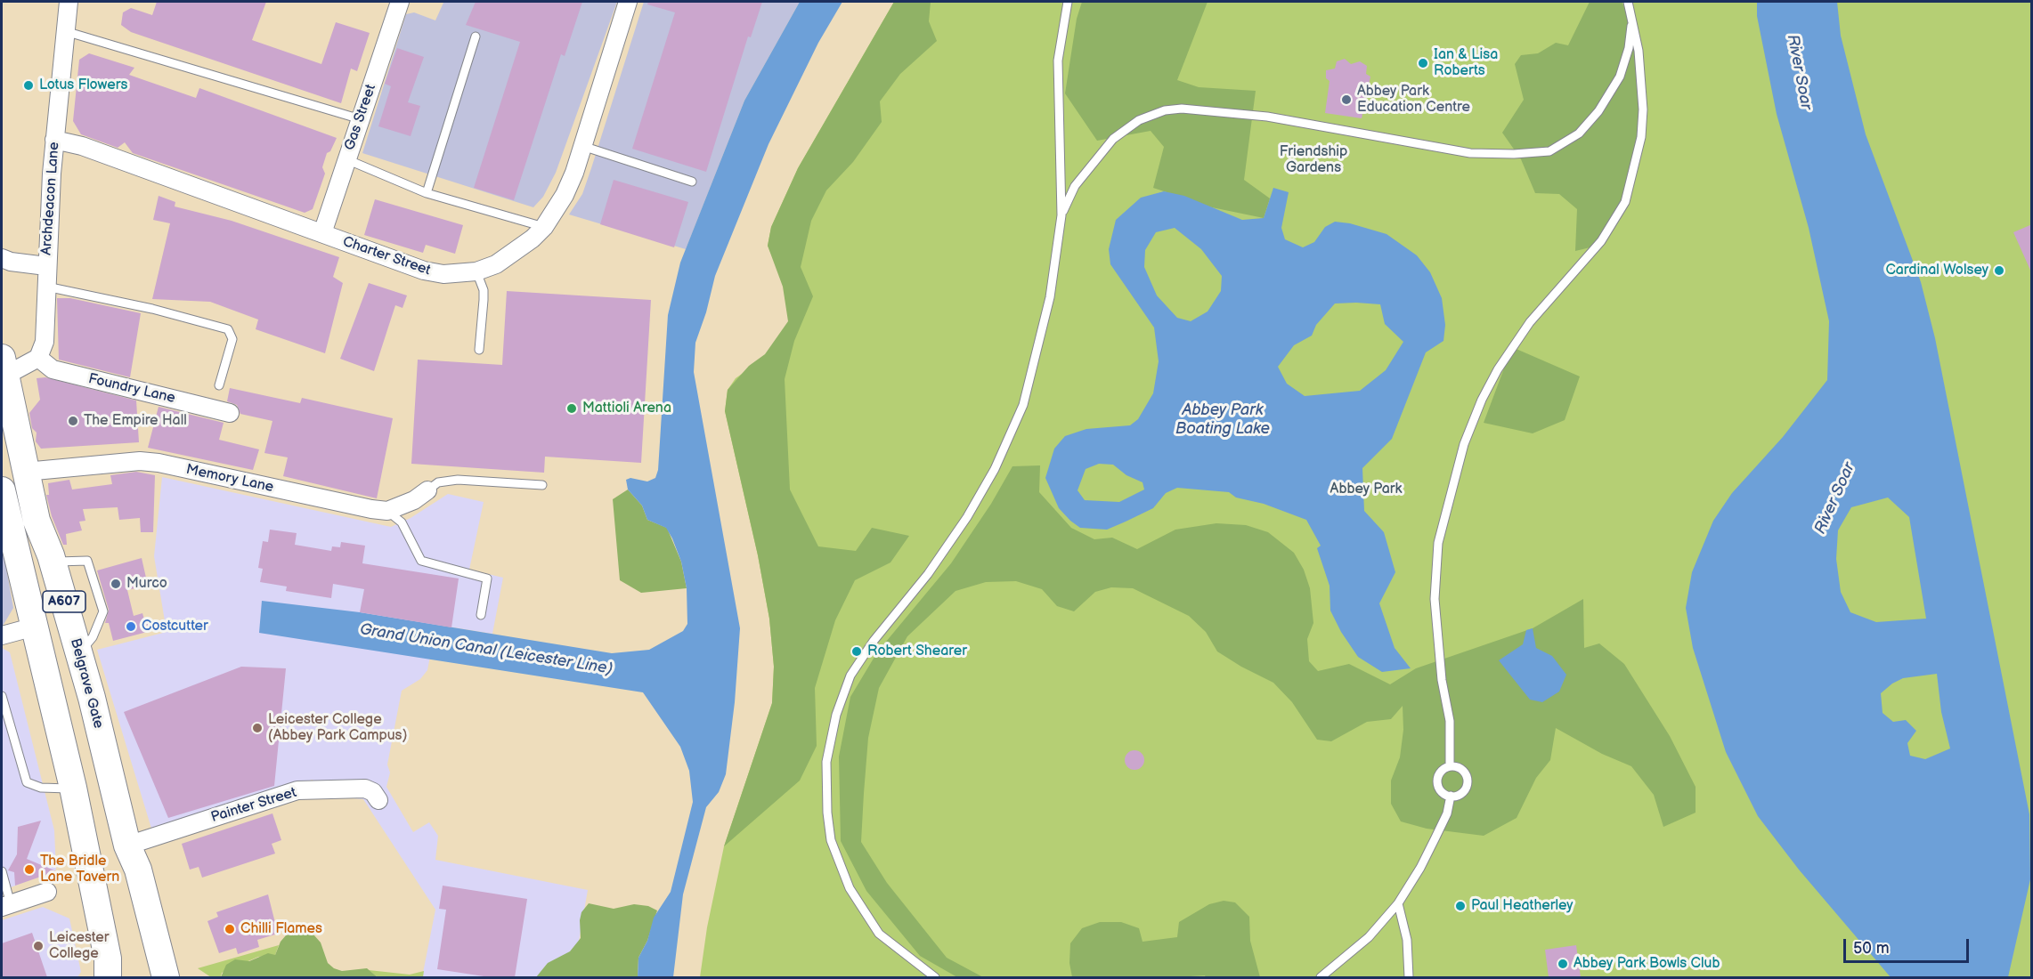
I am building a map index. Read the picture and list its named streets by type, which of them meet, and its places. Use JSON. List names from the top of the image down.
{
  "streets": {
    "main road": ["A607", "Belgrave Gate"],
    "street": [
      "Gas Street",
      "Archdeacon Lane",
      "Charter Street",
      "Foundry Lane",
      "Memory Lane",
      "Painter Street"
    ]
  },
  "crossings": [
    ["Gas Street", "Charter Street"],
    ["Archdeacon Lane", "Charter Street"],
    ["Archdeacon Lane", "Foundry Lane"],
    ["Memory Lane", "Belgrave Gate"],
    ["Belgrave Gate", "Painter Street"]
  ],
  "water": ["River Soar", "Abbey Park Boating Lake", "Grand Union Canal (Leicester Line)"],
  "parks": ["Friendship Gardens", "Abbey Park"],
  "places": [
    "Ian & Lisa Roberts",
    "Lotus Flowers",
    "Abbey Park Education Centre",
    "Cardinal Wolsey",
    "Mattioli Arena",
    "The Empire Hall",
    "Murco",
    "Costcutter",
    "Robert Shearer",
    "Leicester College (Abbey Park Campus)",
    "The Bridle Lane Tavern",
    "Paul Heatherley",
    "Chilli Flames",
    "Leicester College",
    "Abbey Park Bowls Club"
  ],
  "scale_bar": "50 m"
}
